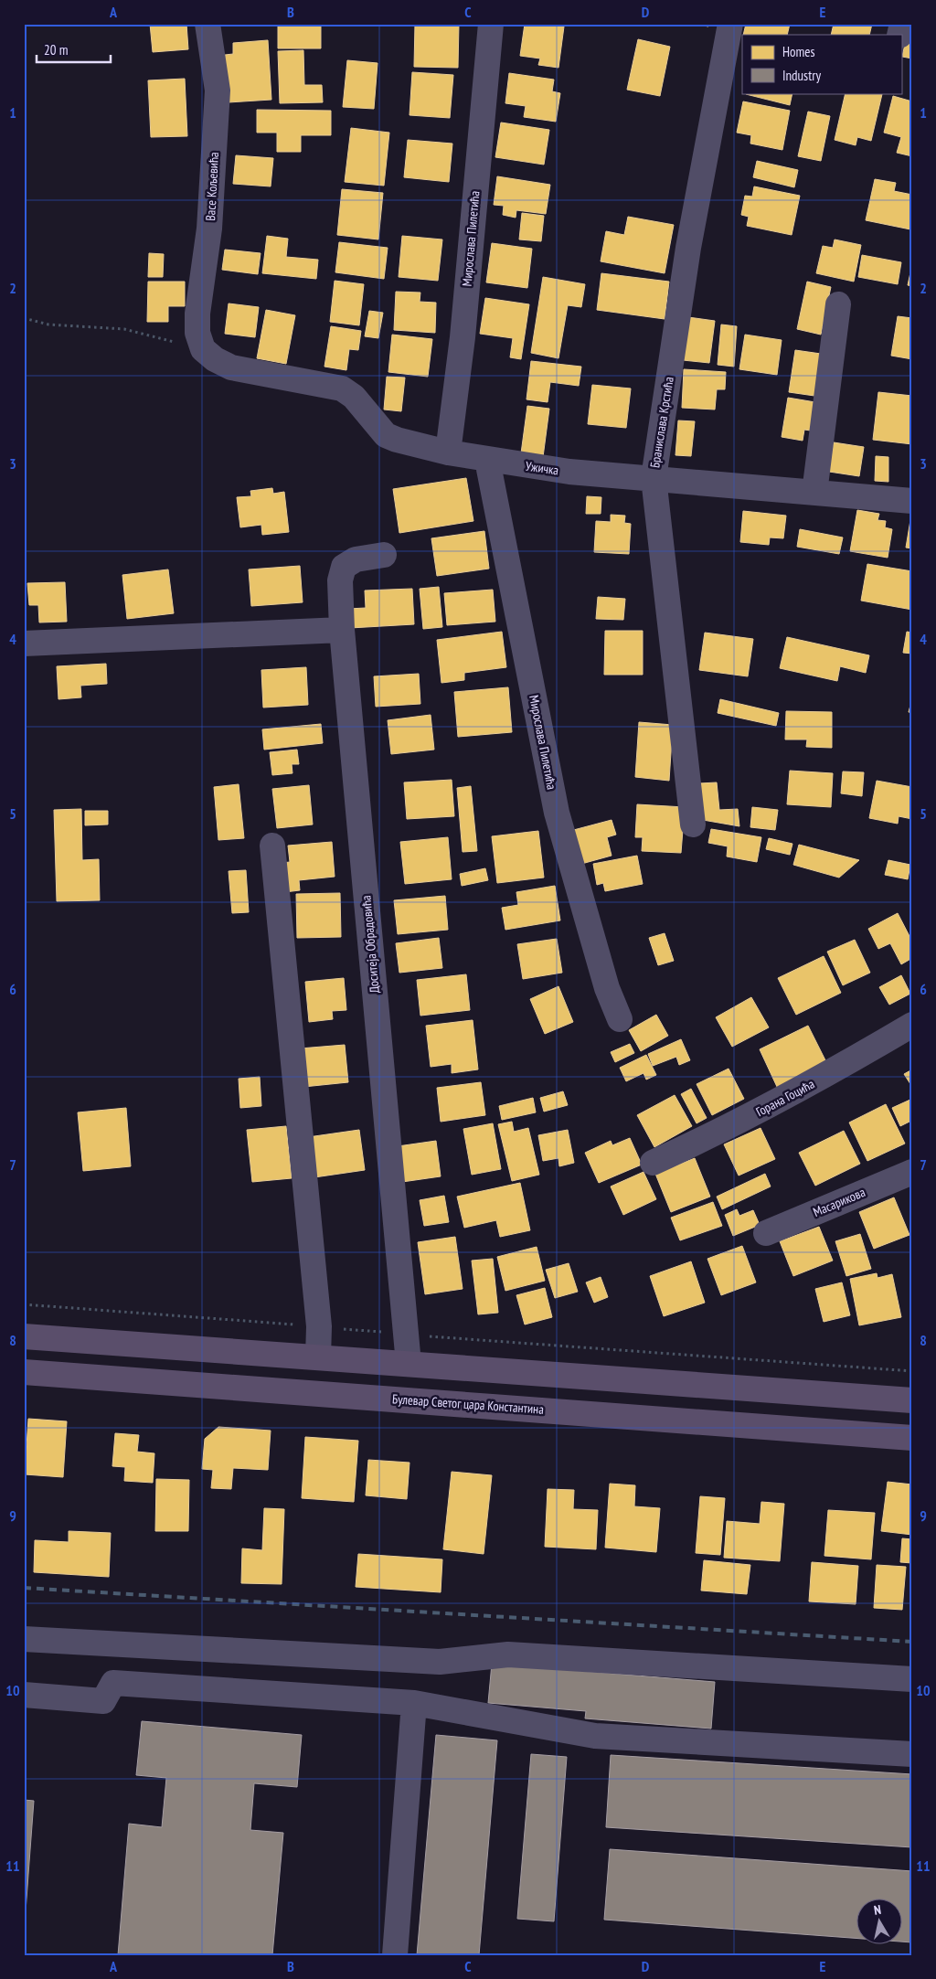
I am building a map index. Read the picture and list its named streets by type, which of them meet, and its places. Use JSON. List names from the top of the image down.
{
  "streets": {
    "main road": ["Булевар Светог цара Константина"],
    "street": [
      "Васе Кољевића",
      "Мирослава Пилетића",
      "Бранислава Крстића",
      "Ужичка",
      "Доситеја Обрадовића",
      "Горана Гоцића",
      "Масарикова"
    ]
  },
  "crossings": [
    ["Васе Кољевића", "Ужичка"],
    ["Мирослава Пилетића", "Ужичка"],
    ["Бранислава Крстића", "Ужичка"]
  ],
  "legend": ["Homes", "Industry"],
  "scale_bar": "20 m",
  "north": "top",
  "grid": {
    "columns": [
      "A",
      "B",
      "C",
      "D",
      "E"
    ],
    "rows": [
      "1",
      "2",
      "3",
      "4",
      "5",
      "6",
      "7",
      "8",
      "9",
      "10",
      "11"
    ]
  }
}
